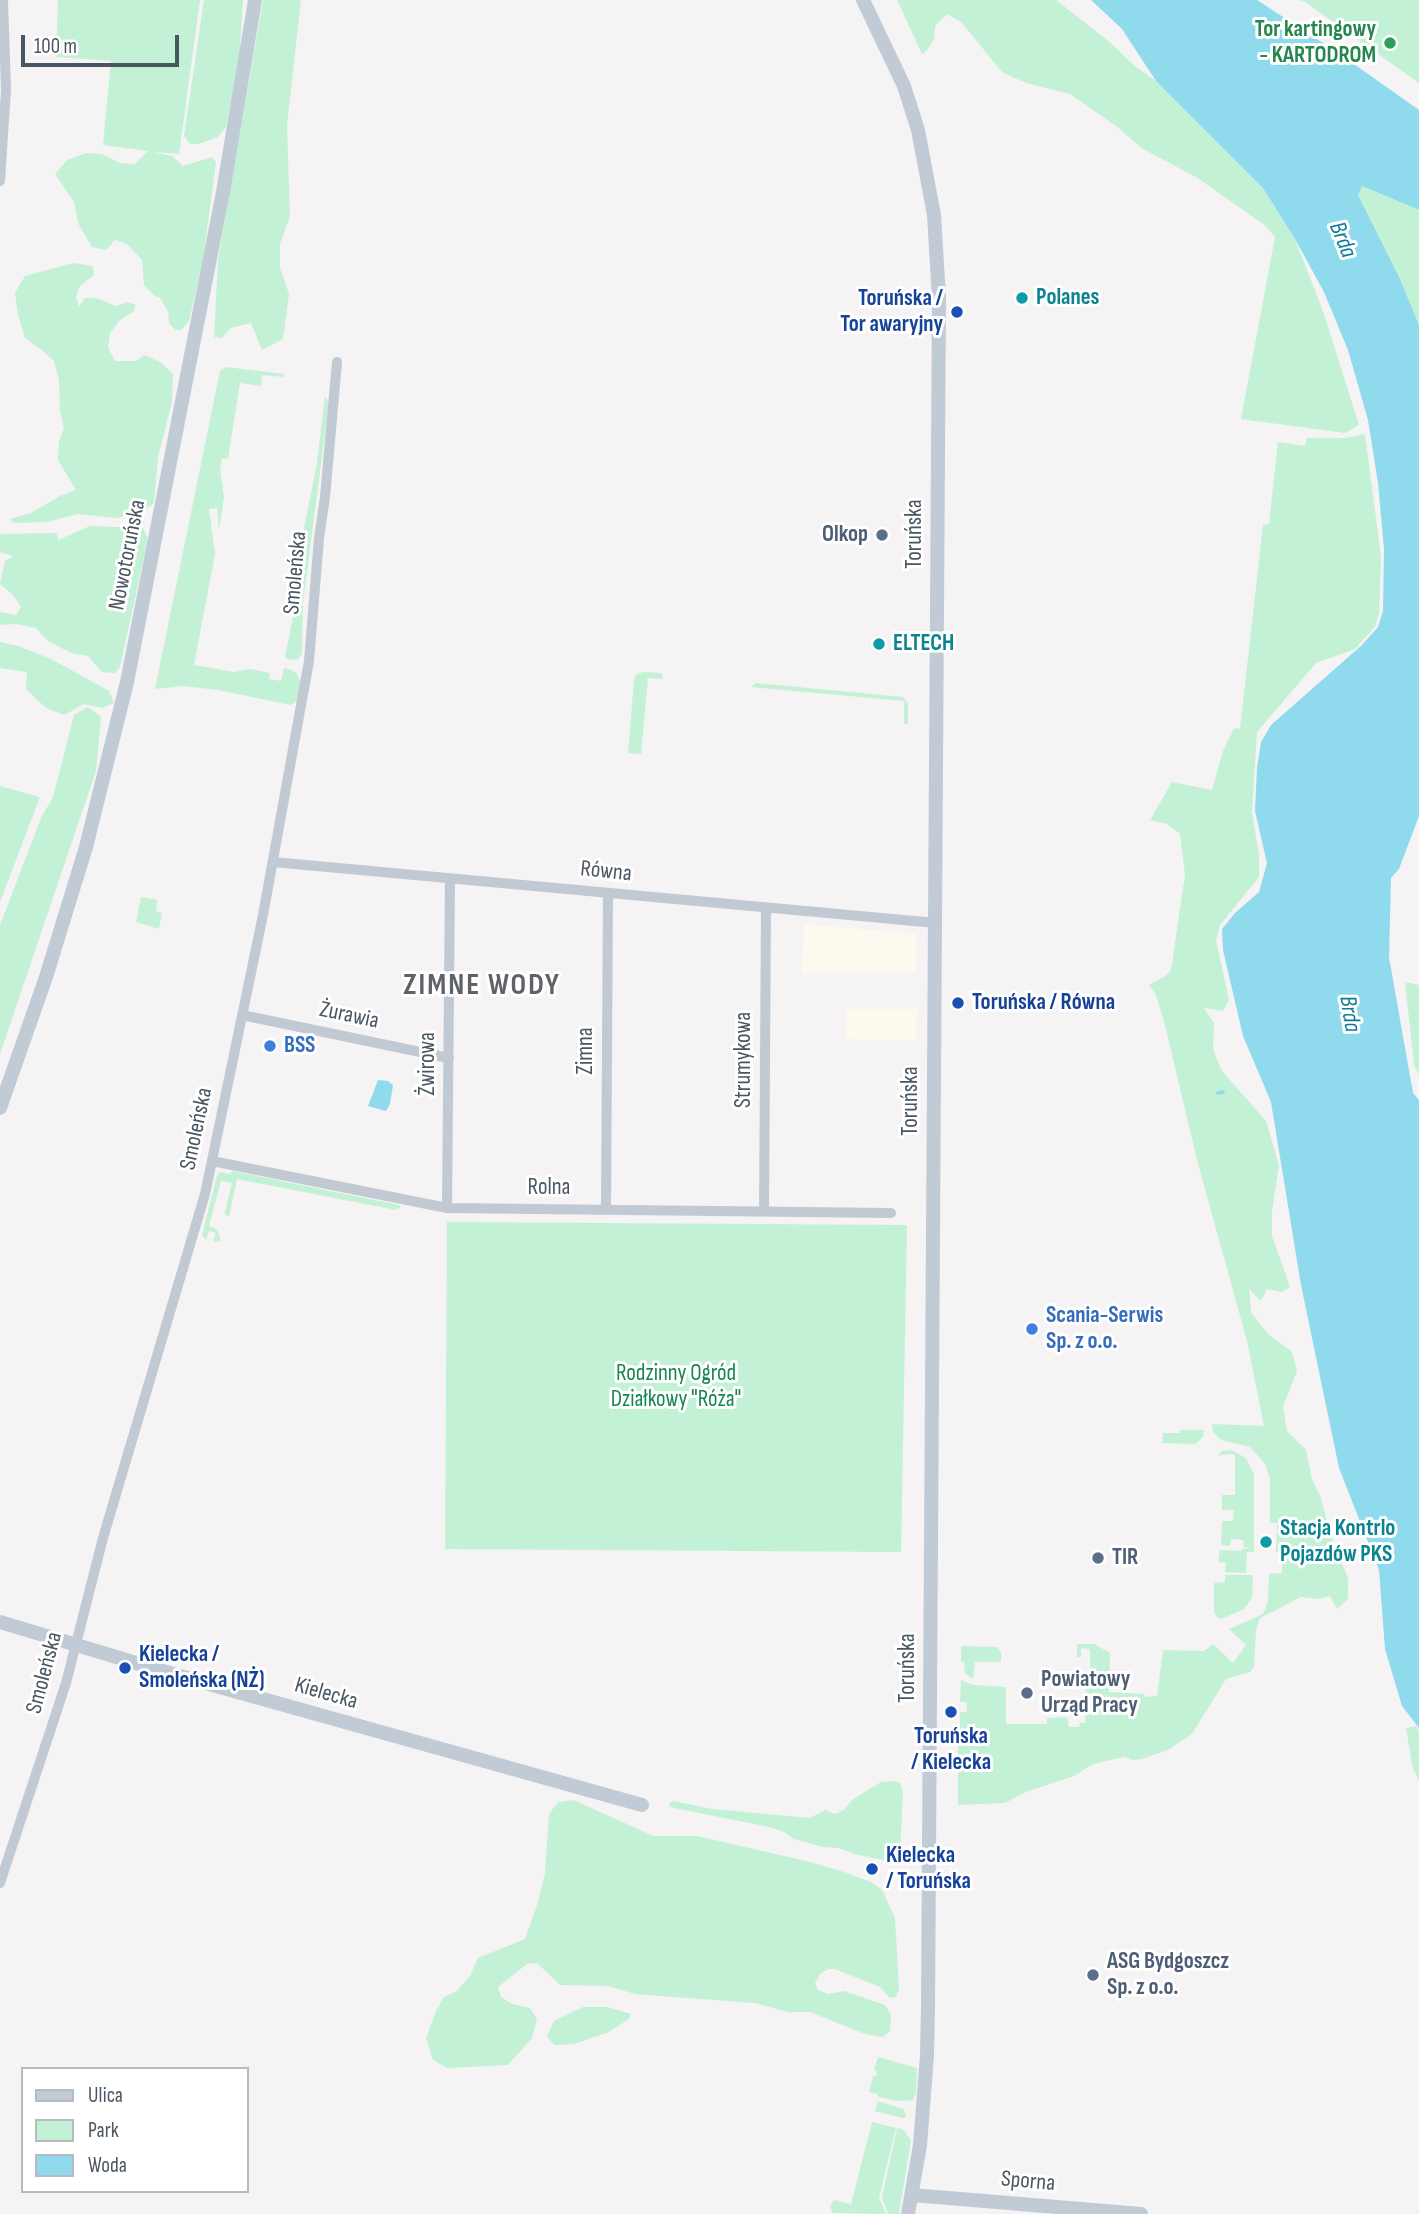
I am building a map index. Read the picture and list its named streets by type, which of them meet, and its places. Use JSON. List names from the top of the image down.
{
  "streets": {
    "street": [
      "Toruńska",
      "Nowotoruńska",
      "Smoleńska",
      "Równa",
      "Żurawia",
      "Zimna",
      "Strumykowa",
      "Żwirowa",
      "Rolna",
      "Kielecka",
      "Sporna"
    ]
  },
  "crossings": [
    ["Toruńska", "Równa"],
    ["Toruńska", "Sporna"],
    ["Smoleńska", "Równa"],
    ["Smoleńska", "Żurawia"],
    ["Smoleńska", "Rolna"],
    ["Smoleńska", "Kielecka"],
    ["Równa", "Zimna"],
    ["Równa", "Strumykowa"],
    ["Równa", "Żwirowa"],
    ["Żurawia", "Żwirowa"],
    ["Zimna", "Rolna"],
    ["Strumykowa", "Rolna"],
    ["Żwirowa", "Rolna"]
  ],
  "districts": ["ZIMNE WODY"],
  "water": ["Brda"],
  "parks": ["Rodzinny Ogród Działkowy \"Róża\""],
  "places": [
    "Tor kartingowy - KARTODROM",
    "Polanes",
    "Toruńska / Tor awaryjny",
    "Olkop",
    "ELTECH",
    "Toruńska / Równa",
    "BSS",
    "Scania-Serwis Sp. z o.o.",
    "Stacja Kontrlo Pojazdów PKS",
    "TIR",
    "Kielecka / Smoleńska (NŻ)",
    "Powiatowy Urząd Pracy",
    "Toruńska / Kielecka",
    "Kielecka / Toruńska",
    "ASG Bydgoszcz Sp. z o.o."
  ],
  "legend": ["Ulica", "Park", "Woda"],
  "scale_bar": "100 m"
}
